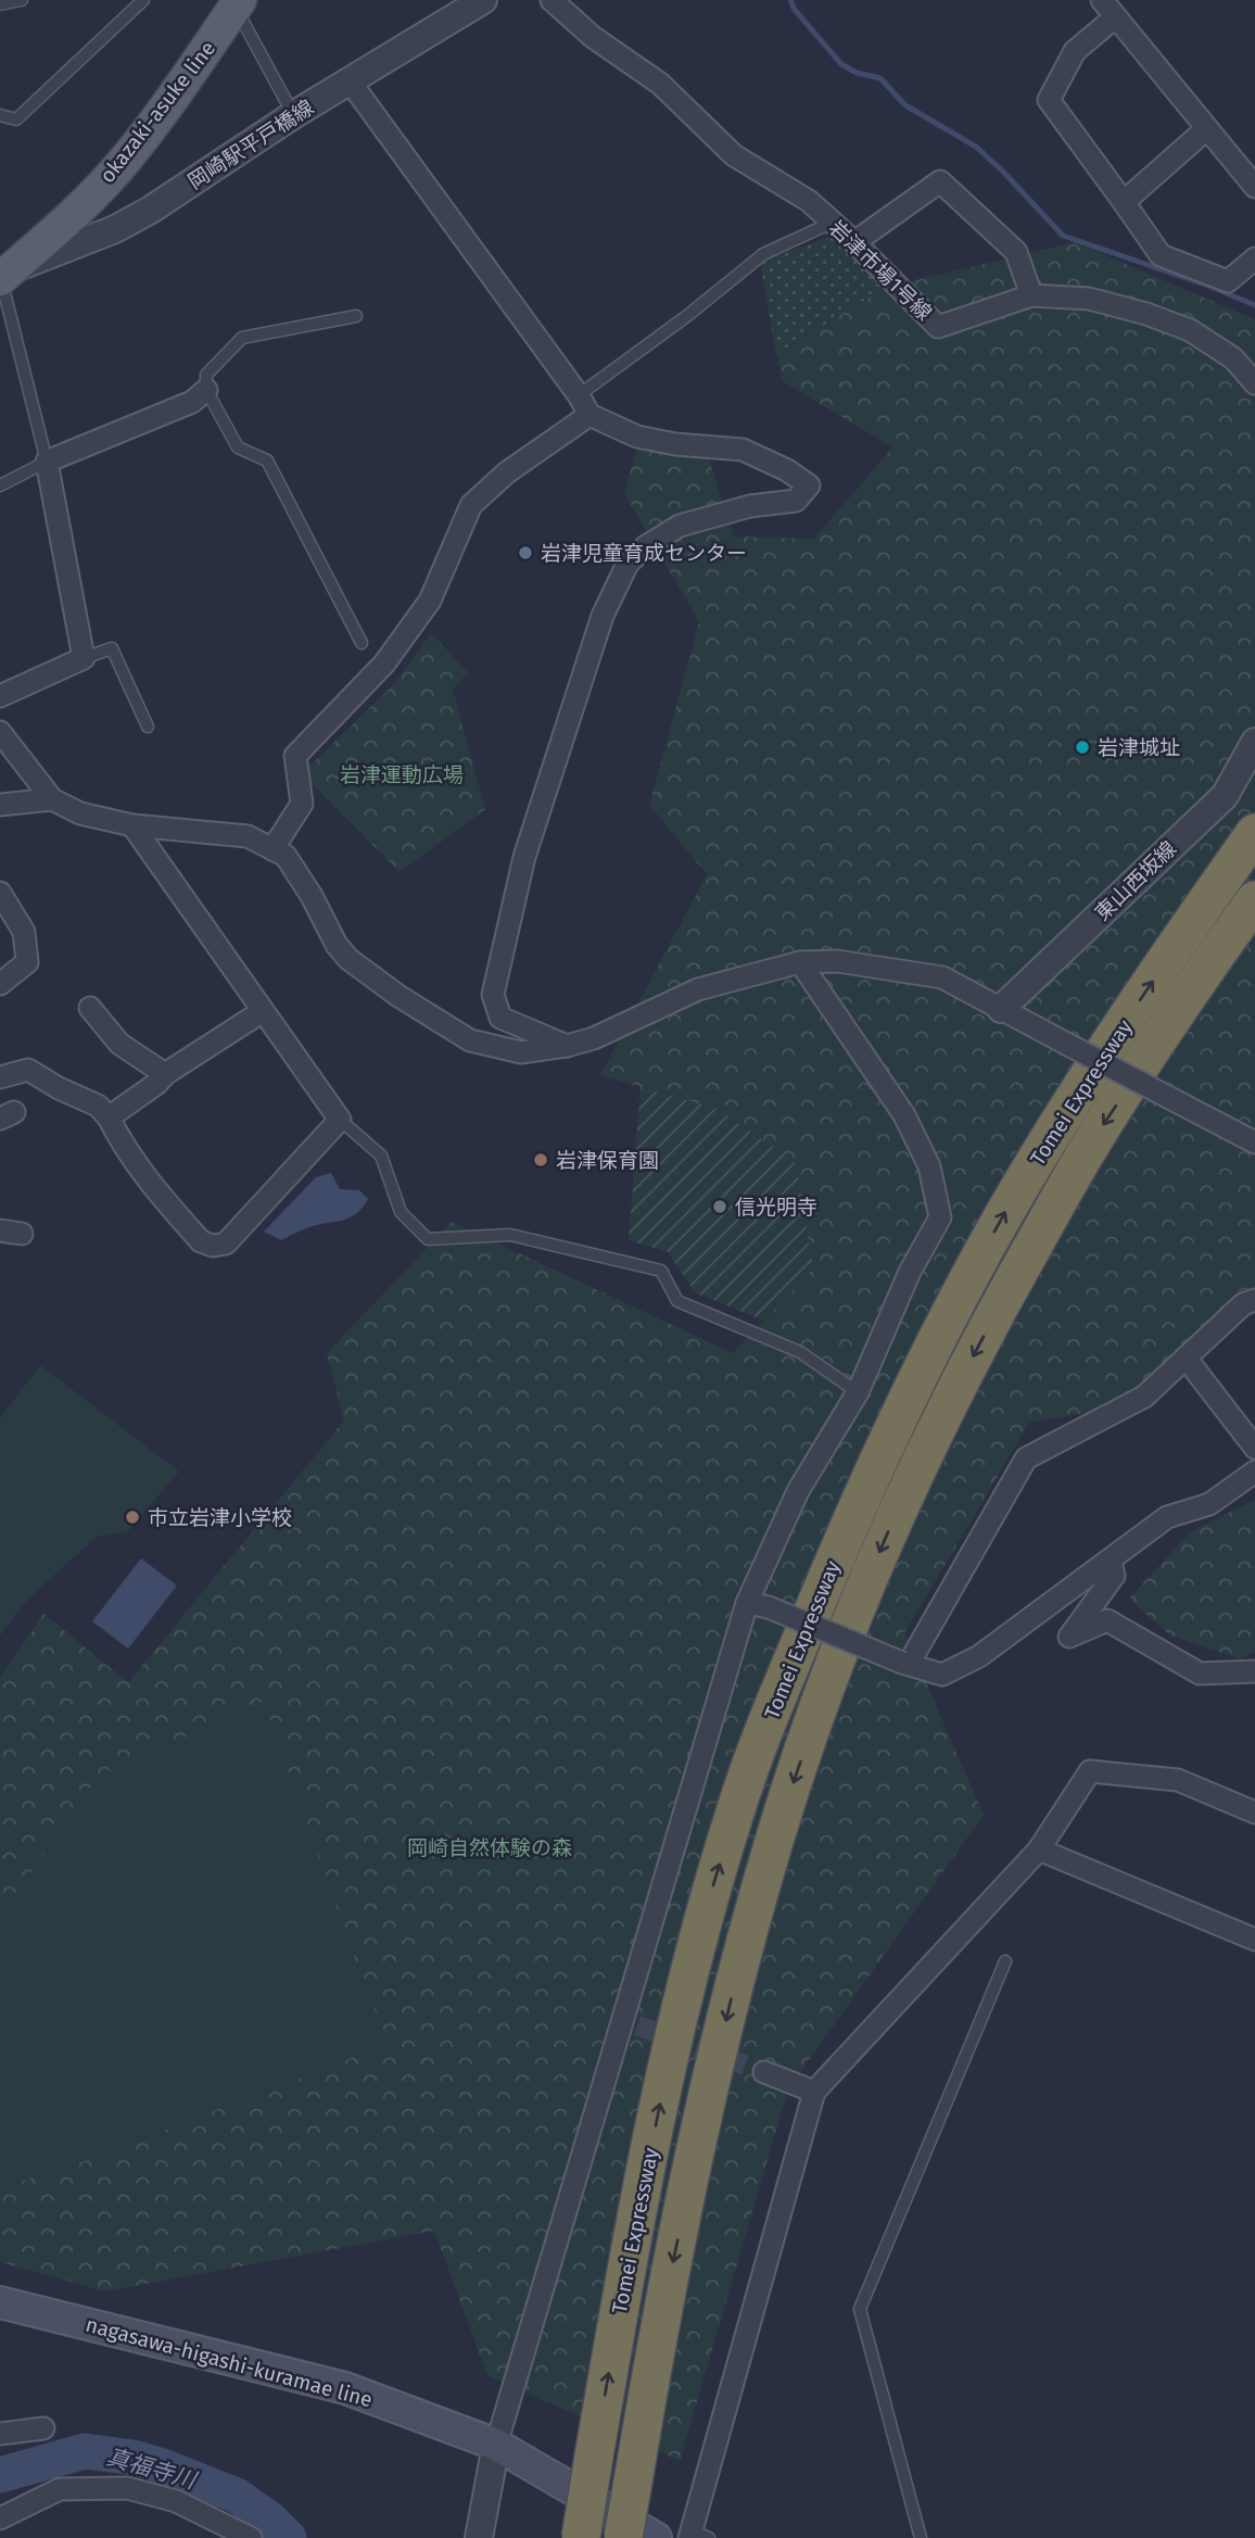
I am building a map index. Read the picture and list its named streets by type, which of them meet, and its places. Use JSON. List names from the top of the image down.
{
  "streets": {
    "highway": ["Tomei Expressway"],
    "main road": ["okazaki-asuke line", "nagasawa-higashi-kuramae line"],
    "street": ["岡崎駅平戸橋線", "岩津市場1号線", "東山西坂線"]
  },
  "crossings": [
    ["okazaki-asuke line", "岡崎駅平戸橋線"]
  ],
  "water": ["真福寺川"],
  "parks": ["岩津運動広場", "岡崎自然体験の森"],
  "places": [
    "岩津児童育成センター",
    "岩津城址",
    "岩津保育園",
    "信光明寺",
    "市立岩津小学校"
  ]
}
